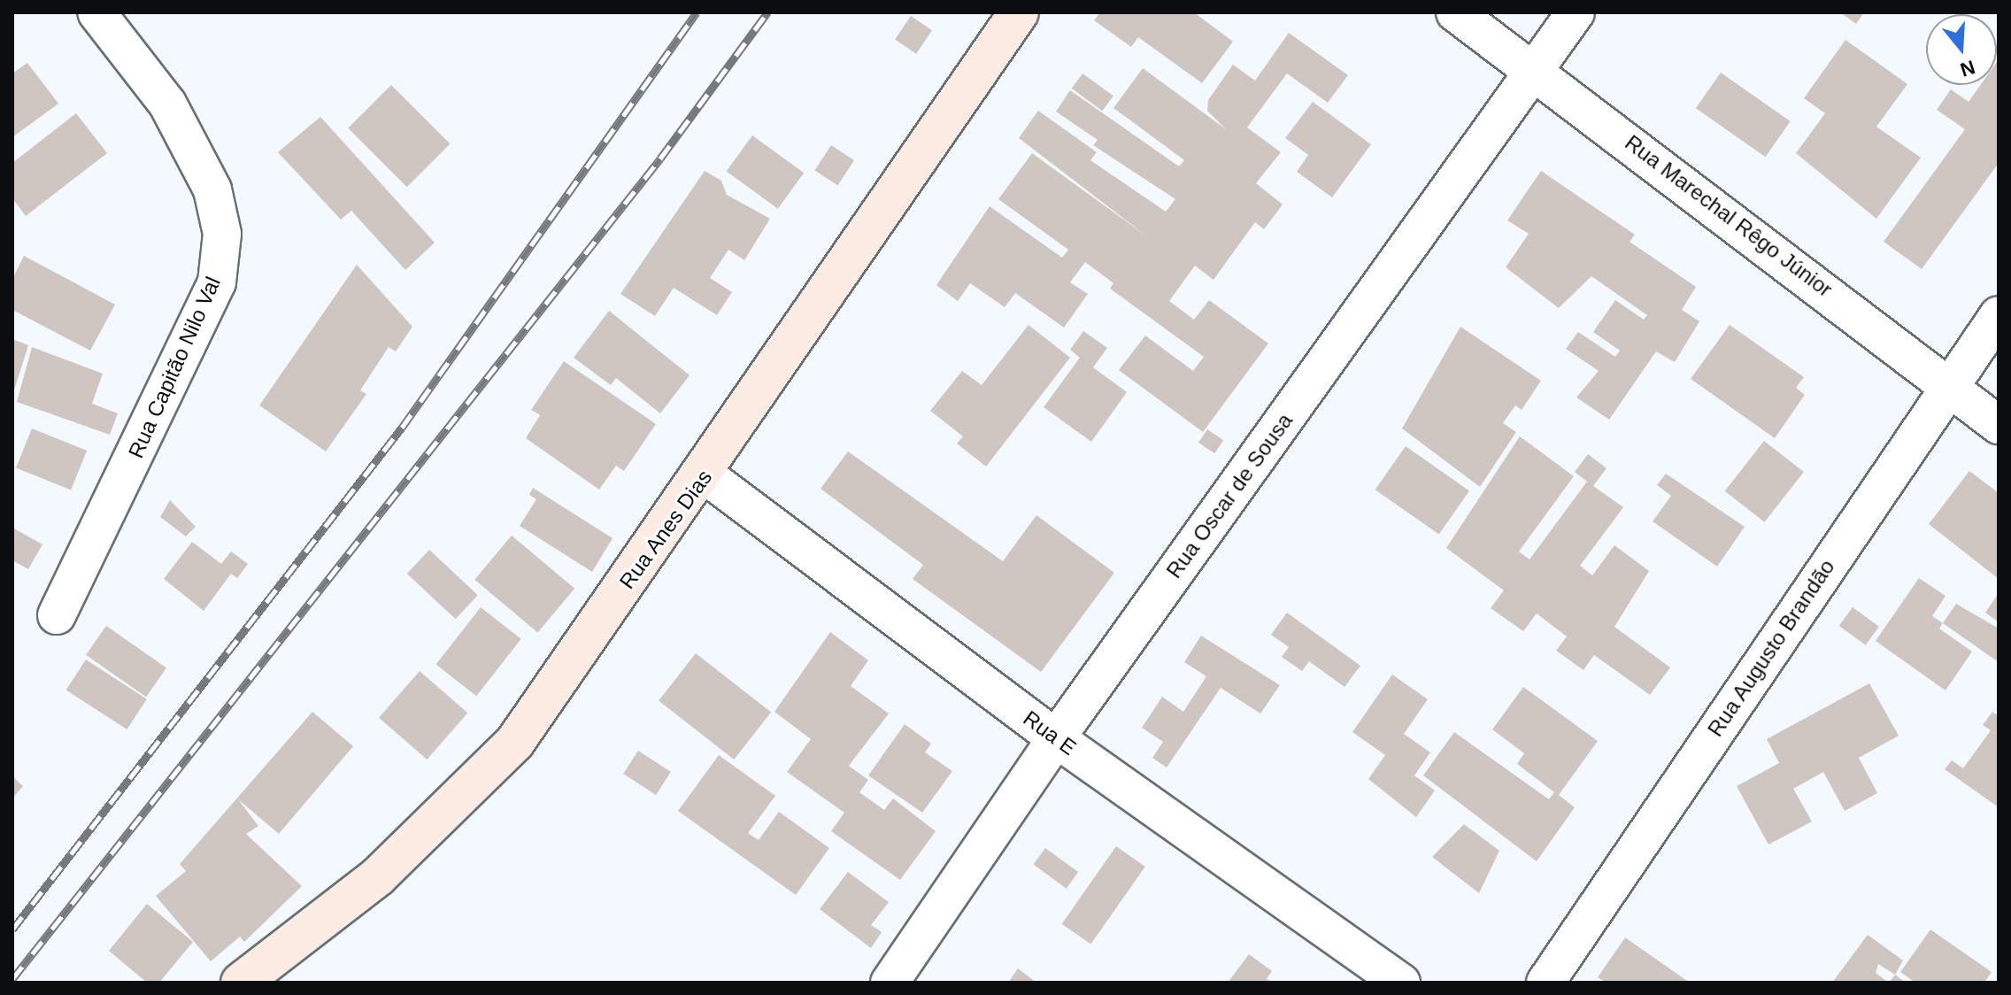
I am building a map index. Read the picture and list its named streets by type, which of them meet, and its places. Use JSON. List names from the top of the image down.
{
  "streets": {
    "street": [
      "Rua Marechal Rêgo Júnior",
      "Rua Capitão Nilo Val",
      "Rua Oscar de Sousa",
      "Rua Anes Dias",
      "Rua Augusto Brandão",
      "Rua E"
    ]
  },
  "crossings": [
    ["Rua Marechal Rêgo Júnior", "Rua Oscar de Sousa"],
    ["Rua Marechal Rêgo Júnior", "Rua Augusto Brandão"],
    ["Rua Oscar de Sousa", "Rua E"],
    ["Rua Anes Dias", "Rua E"]
  ],
  "north": "bottom"
}
